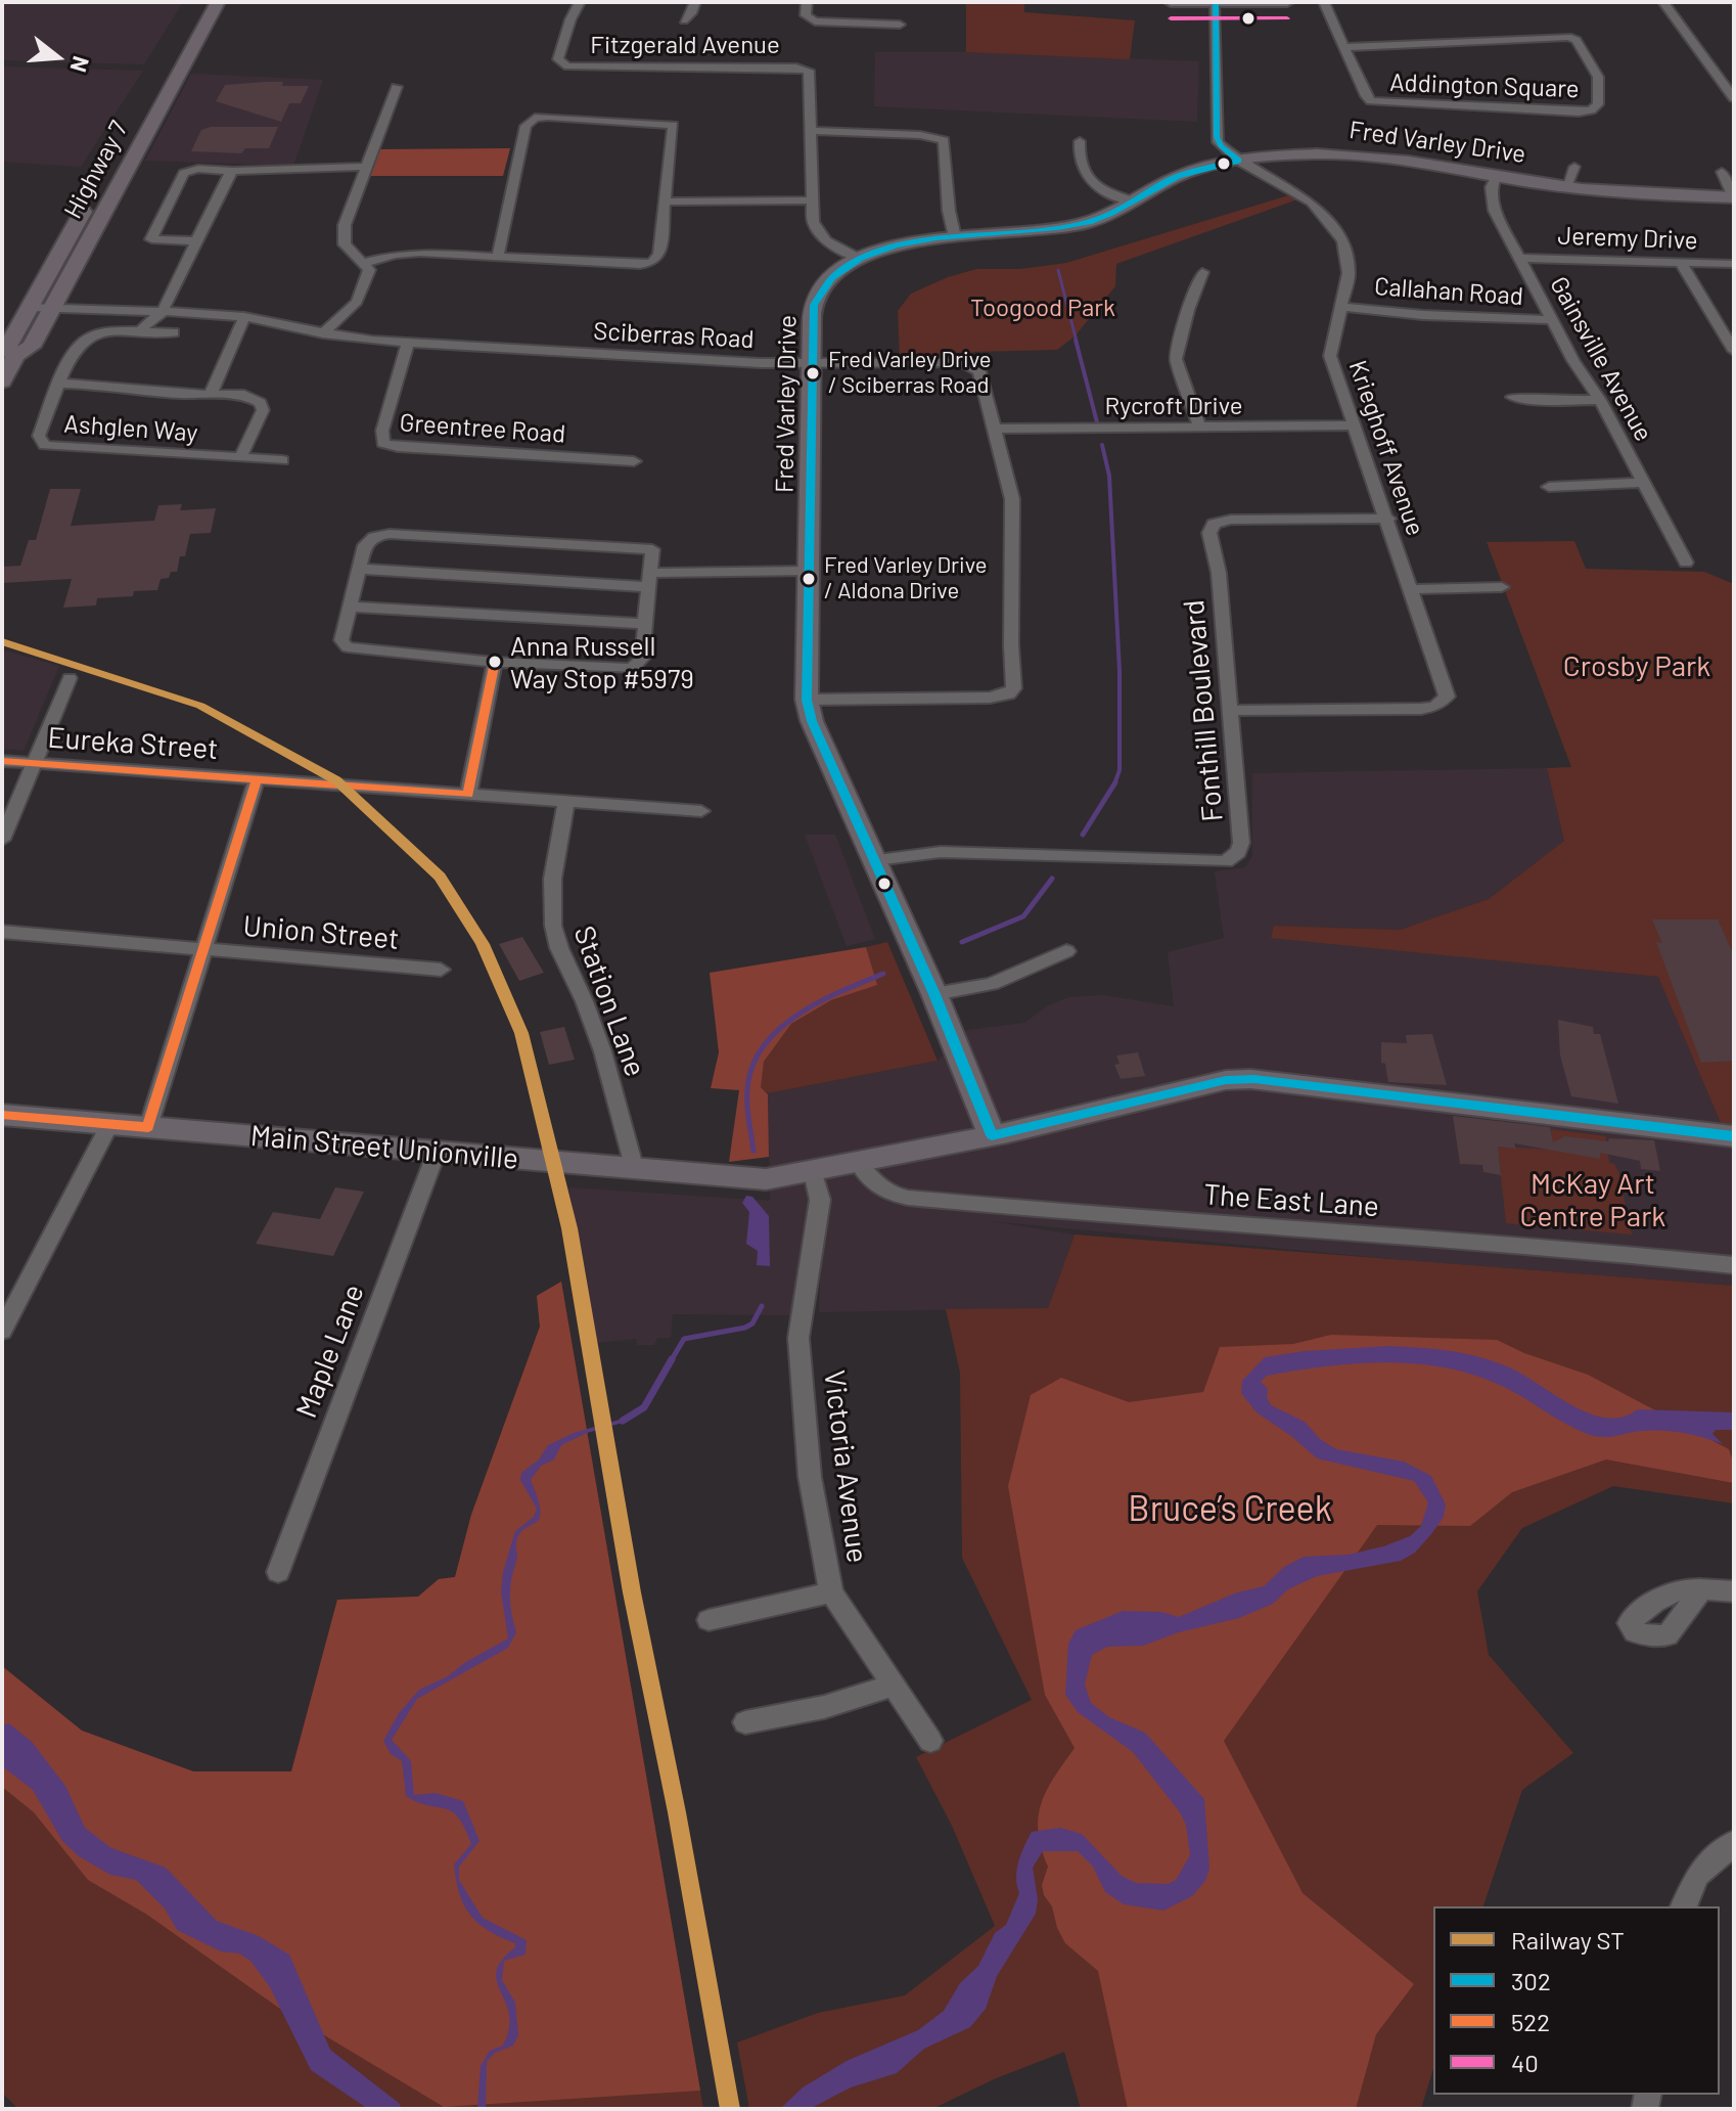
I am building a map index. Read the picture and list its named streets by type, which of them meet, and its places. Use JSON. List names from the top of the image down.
{
  "streets": {
    "main road": ["Highway 7"],
    "street": [
      "Fitzgerald Avenue",
      "Addington Square",
      "Fred Varley Drive",
      "Jeremy Drive",
      "Callahan Road",
      "Sciberras Road",
      "Gainsville Avenue",
      "Rycroft Drive",
      "Ashglen Way",
      "Greentree Road",
      "Krieghoff Avenue",
      "Fonthill Boulevard",
      "Eureka Street",
      "Union Street",
      "Station Lane",
      "Main Street Unionville",
      "The East Lane",
      "Maple Lane",
      "Victoria Avenue"
    ]
  },
  "crossings": [
    ["Fitzgerald Avenue", "Fred Varley Drive"],
    ["Fred Varley Drive", "Sciberras Road"],
    ["Fred Varley Drive", "Gainsville Avenue"],
    ["Fred Varley Drive", "Krieghoff Avenue"],
    ["Fred Varley Drive", "Fonthill Boulevard"],
    ["Fred Varley Drive", "Main Street Unionville"],
    ["Highway 7", "Sciberras Road"],
    ["Jeremy Drive", "Gainsville Avenue"],
    ["Callahan Road", "Gainsville Avenue"],
    ["Callahan Road", "Krieghoff Avenue"],
    ["Sciberras Road", "Rycroft Drive"],
    ["Sciberras Road", "Greentree Road"],
    ["Rycroft Drive", "Krieghoff Avenue"],
    ["Krieghoff Avenue", "Fonthill Boulevard"],
    ["Eureka Street", "Station Lane"],
    ["Station Lane", "Main Street Unionville"],
    ["Main Street Unionville", "The East Lane"],
    ["Main Street Unionville", "Maple Lane"],
    ["Main Street Unionville", "Victoria Avenue"],
    ["The East Lane", "Victoria Avenue"]
  ],
  "parks": [
    "Toogood Park",
    "Crosby Park",
    "McKay Art Centre Park",
    "Bruce’s Creek"
  ],
  "places": ["Fred Varley Drive / Sciberras Road", "Fred Varley Drive / Aldona Drive", "Anna Russell Way Stop #5979"],
  "lines": [
    "transit line 302",
    "transit line 40",
    "rail line ST",
    "transit line 522"
  ],
  "legend": [
    "Railway ST",
    "302",
    "522",
    "40"
  ],
  "north": "right"
}
